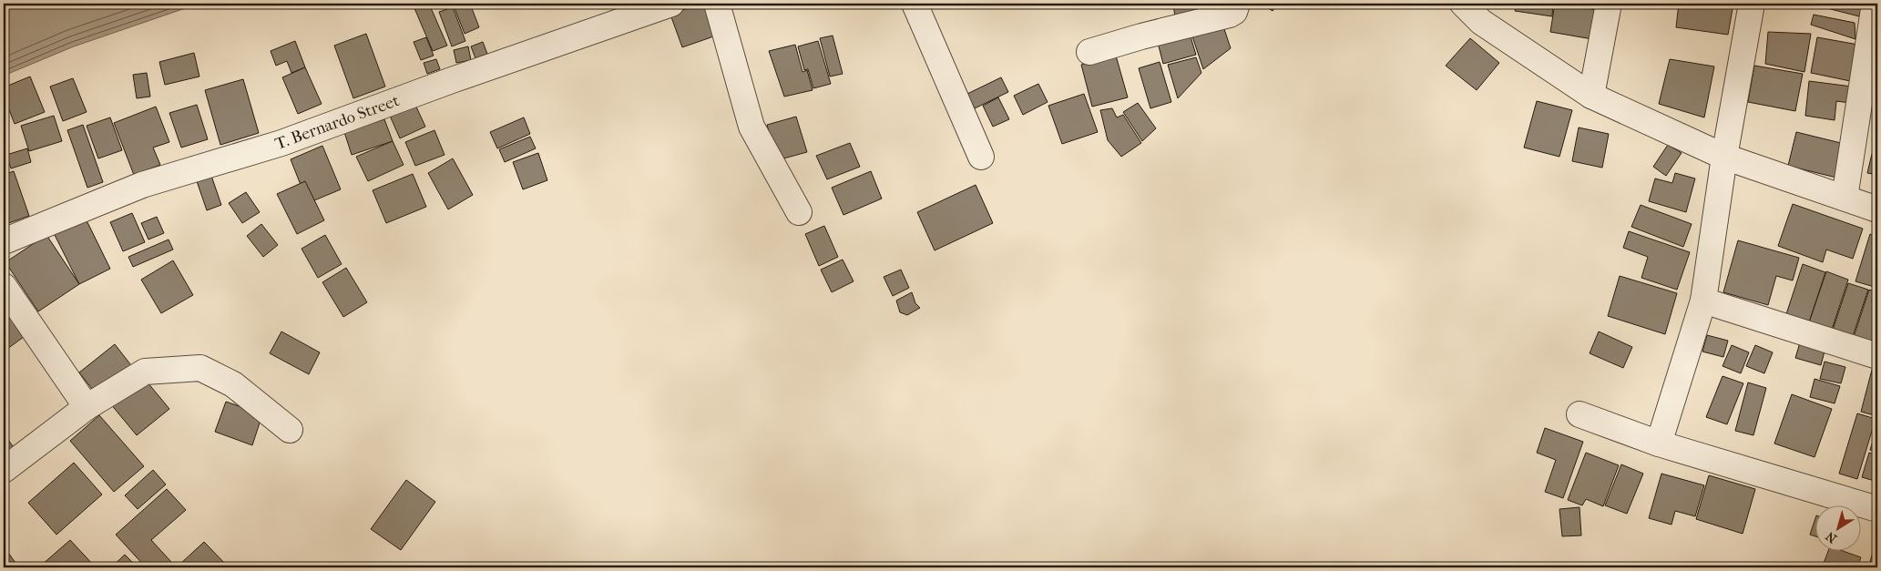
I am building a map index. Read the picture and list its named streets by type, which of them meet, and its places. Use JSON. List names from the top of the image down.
{
  "streets": {
    "street": ["T. Bernardo Street"]
  },
  "north": "bottom left"
}
